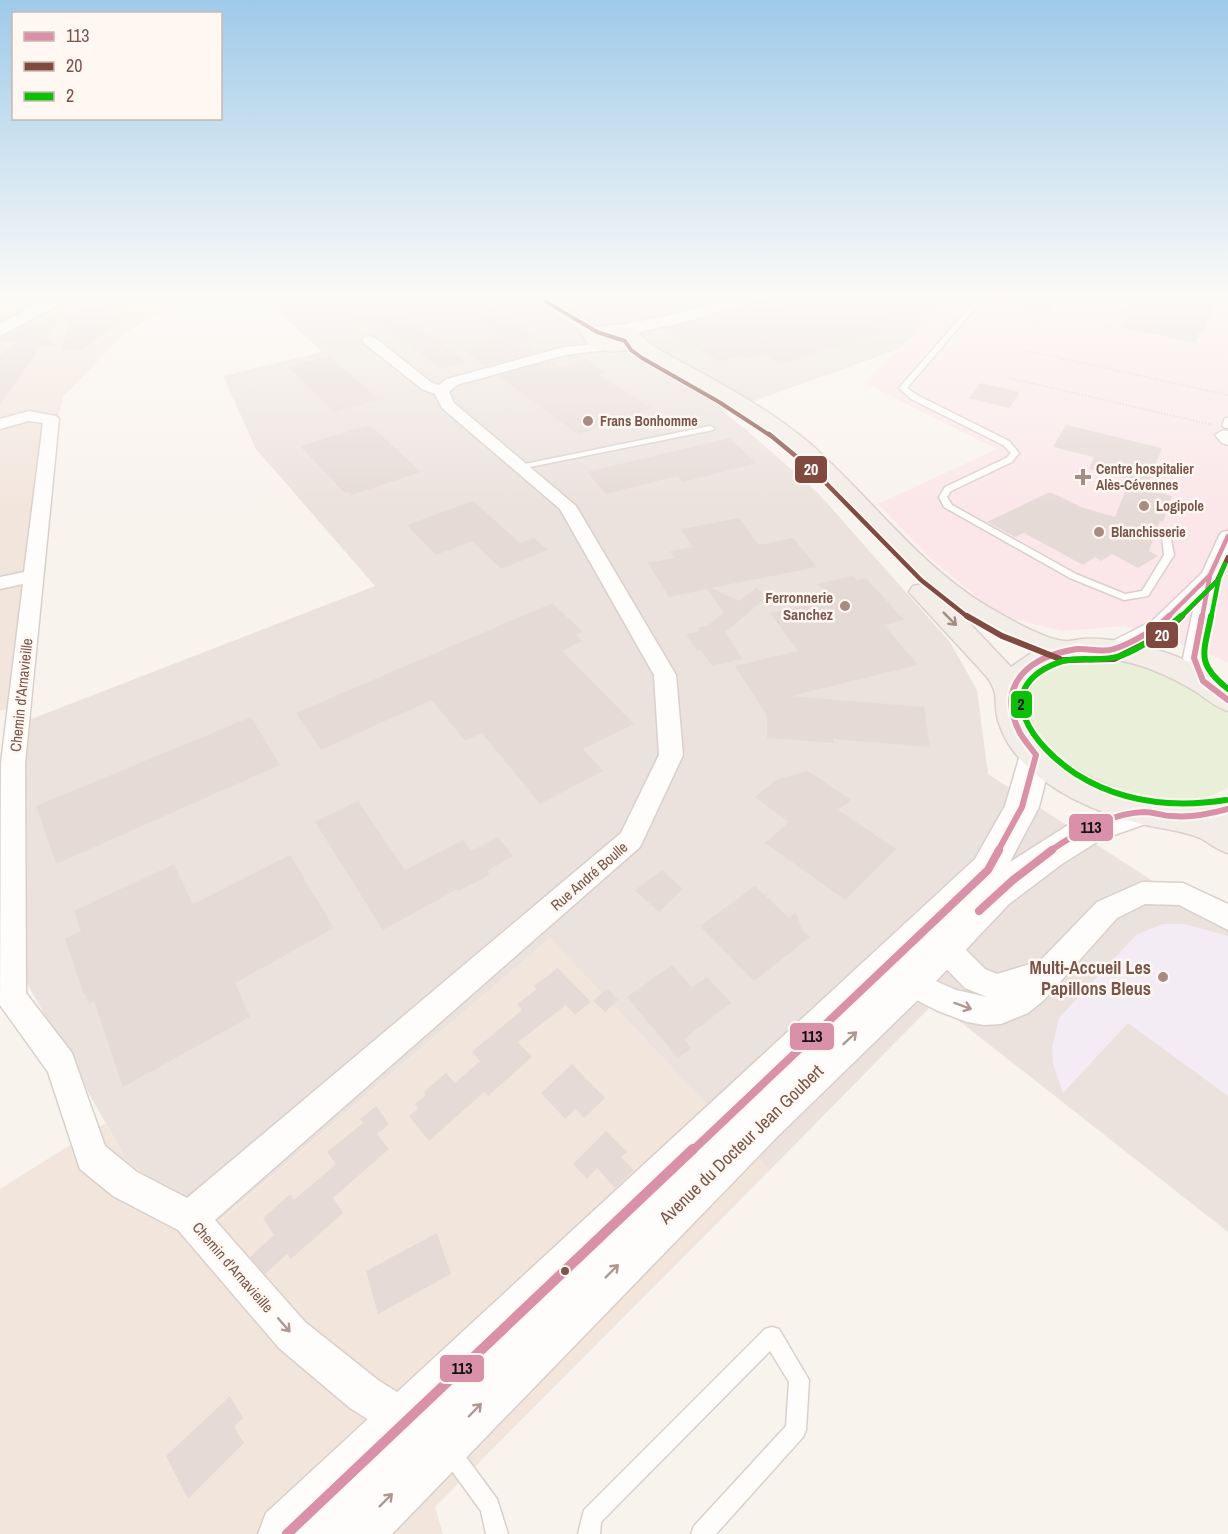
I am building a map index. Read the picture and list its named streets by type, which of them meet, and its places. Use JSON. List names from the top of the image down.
{
  "streets": {
    "main road": ["Avenue du Docteur Jean Goubert"],
    "street": ["Chemin d'Arnavieille", "Rue André Boulle"]
  },
  "crossings": [
    ["Chemin d'Arnavieille", "Rue André Boulle"],
    ["Chemin d'Arnavieille", "Avenue du Docteur Jean Goubert"]
  ],
  "places": {
    "other": [
      "Frans Bonhomme",
      "Logipole",
      "Blanchisserie",
      "Ferronnerie Sanchez",
      "Multi-Accueil Les Papillons Bleus"
    ],
    "health": ["Centre hospitalier Alès-Cévennes"]
  },
  "lines": ["transit line 20", "transit line 113", "transit line 2"],
  "legend": ["113", "20", "2"]
}
